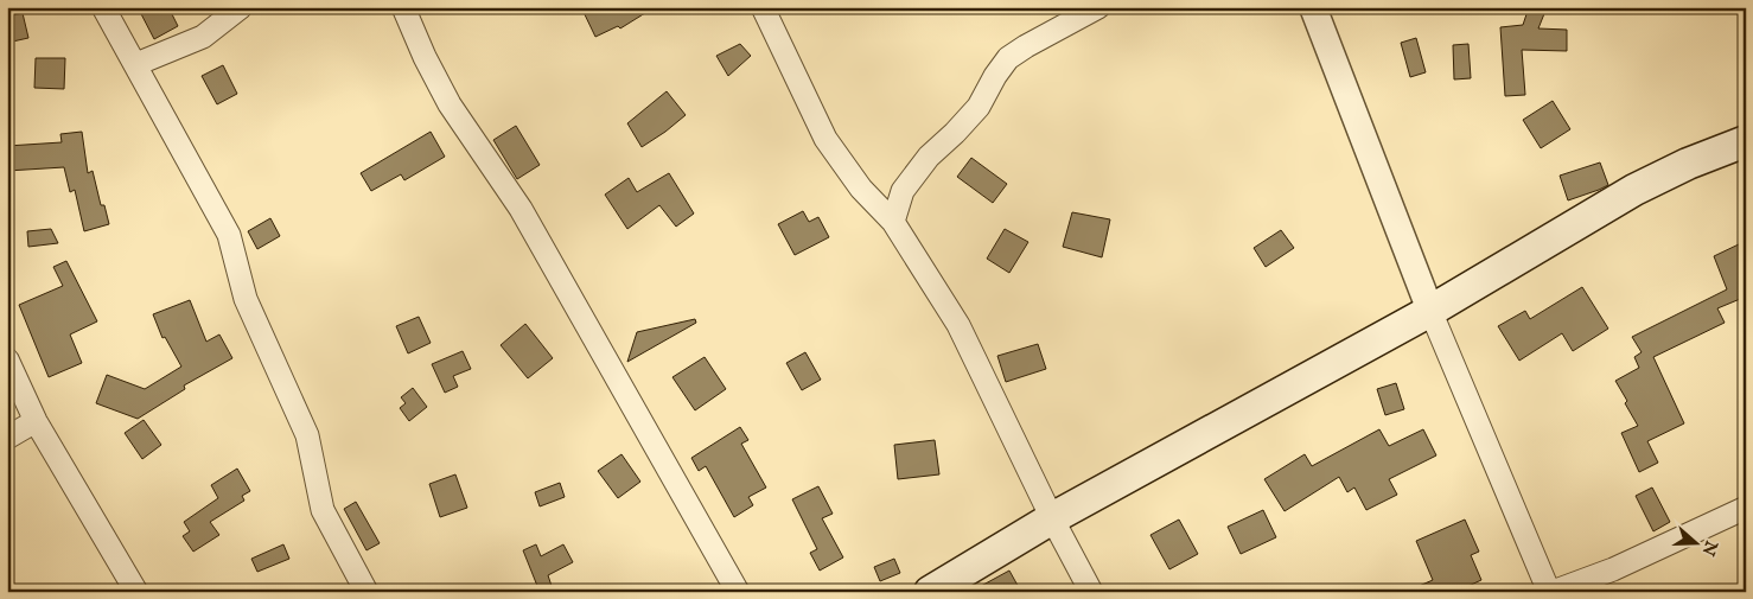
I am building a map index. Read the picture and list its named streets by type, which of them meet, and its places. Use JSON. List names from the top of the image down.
{
  "north": "right"
}
